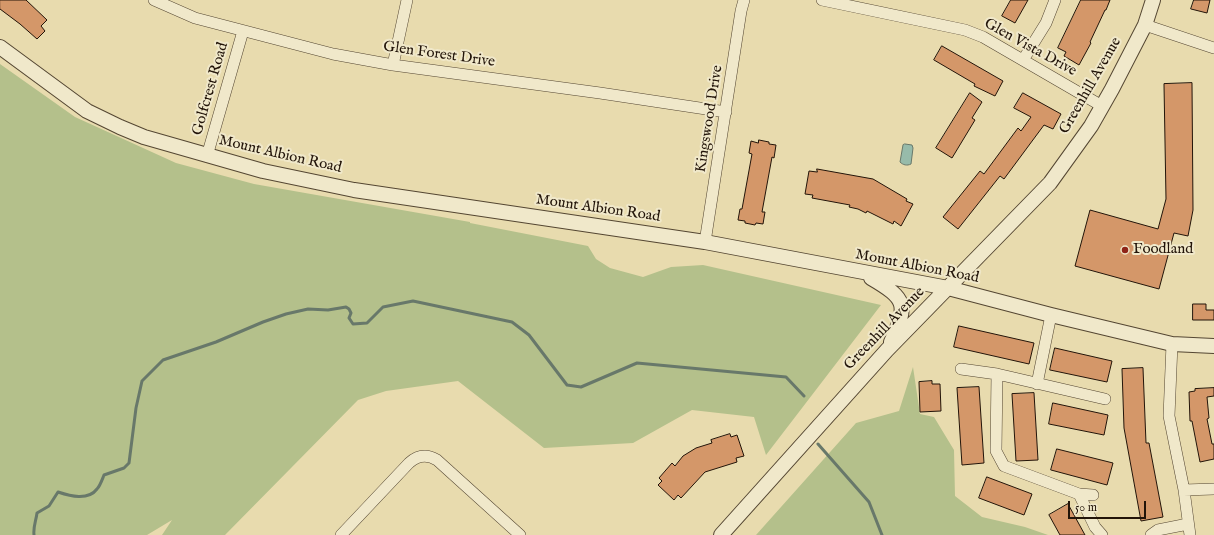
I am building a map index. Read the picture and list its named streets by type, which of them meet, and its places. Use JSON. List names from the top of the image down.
{
  "streets": {
    "street": [
      "Glen Vista Drive",
      "Glen Forest Drive",
      "Greenhill Avenue",
      "Golfcrest Road",
      "Kingswood Drive",
      "Mount Albion Road"
    ]
  },
  "crossings": [
    ["Glen Vista Drive", "Greenhill Avenue"],
    ["Glen Forest Drive", "Golfcrest Road"],
    ["Glen Forest Drive", "Kingswood Drive"],
    ["Greenhill Avenue", "Mount Albion Road"],
    ["Golfcrest Road", "Mount Albion Road"],
    ["Kingswood Drive", "Mount Albion Road"]
  ],
  "places": ["Foodland"],
  "scale_bar": "50 m"
}
